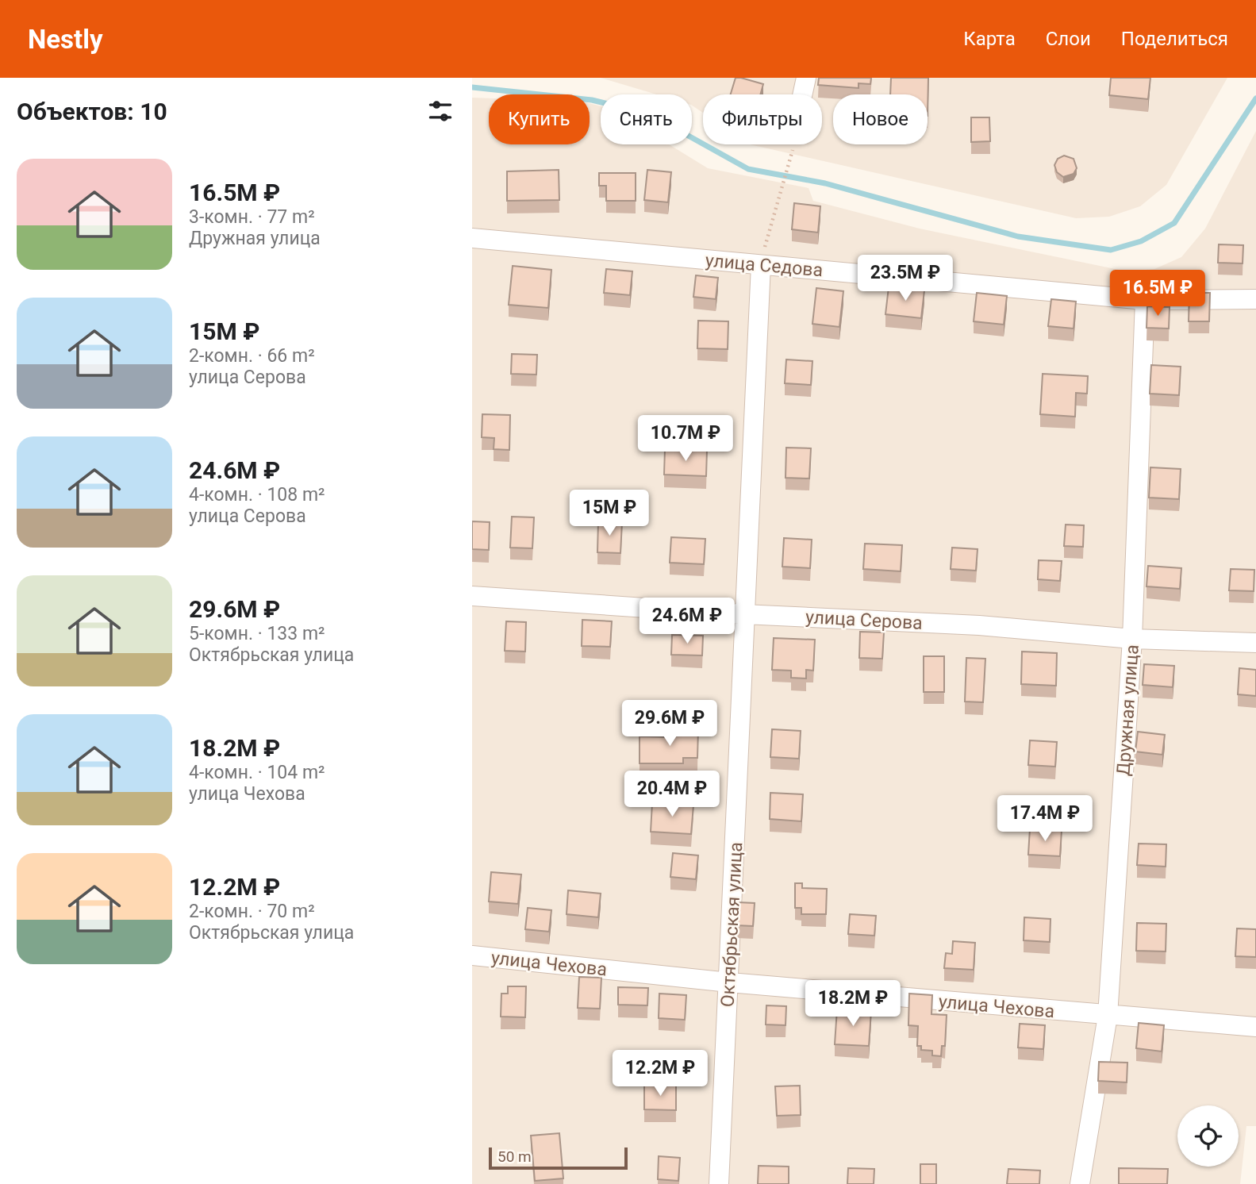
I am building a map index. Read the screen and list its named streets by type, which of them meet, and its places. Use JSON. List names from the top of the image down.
{
  "streets": {
    "street": [
      "улица Седова",
      "улица Серова",
      "Дружная улица",
      "Октябрьская улица",
      "улица Чехова"
    ]
  },
  "crossings": [
    ["улица Седова", "Дружная улица"],
    ["улица Седова", "Октябрьская улица"],
    ["улица Серова", "Дружная улица"],
    ["улица Серова", "Октябрьская улица"],
    ["Дружная улица", "улица Чехова"],
    ["Октябрьская улица", "улица Чехова"]
  ],
  "scale_bar": "50 m",
  "page": {
    "header": "Nestly",
    "nav": ["Карта", "Слои", "Поделиться"],
    "heading": "Объектов: 10",
    "chip": [
      "Купить",
      "Снять",
      "Фильтры",
      "Новое"
    ],
    "list": [
      {
        "name": "16.5M ₽",
        "note": "3-комн. · 77 m² · Дружная улица"
      },
      {
        "name": "15M ₽",
        "note": "2-комн. · 66 m² · улица Серова"
      },
      {
        "name": "24.6M ₽",
        "note": "4-комн. · 108 m² · улица Серова"
      },
      {
        "name": "29.6M ₽",
        "note": "5-комн. · 133 m² · Октябрьская улица"
      },
      {
        "name": "18.2M ₽",
        "note": "4-комн. · 104 m² · улица Чехова"
      },
      {
        "name": "12.2M ₽",
        "note": "2-комн. · 70 m² · Октябрьская улица"
      }
    ],
    "price": [
      "23.5M ₽",
      "16.5M ₽",
      "10.7M ₽",
      "15M ₽",
      "24.6M ₽",
      "29.6M ₽",
      "20.4M ₽",
      "17.4M ₽",
      "18.2M ₽",
      "12.2M ₽"
    ],
    "scale": "50 m"
  }
}
